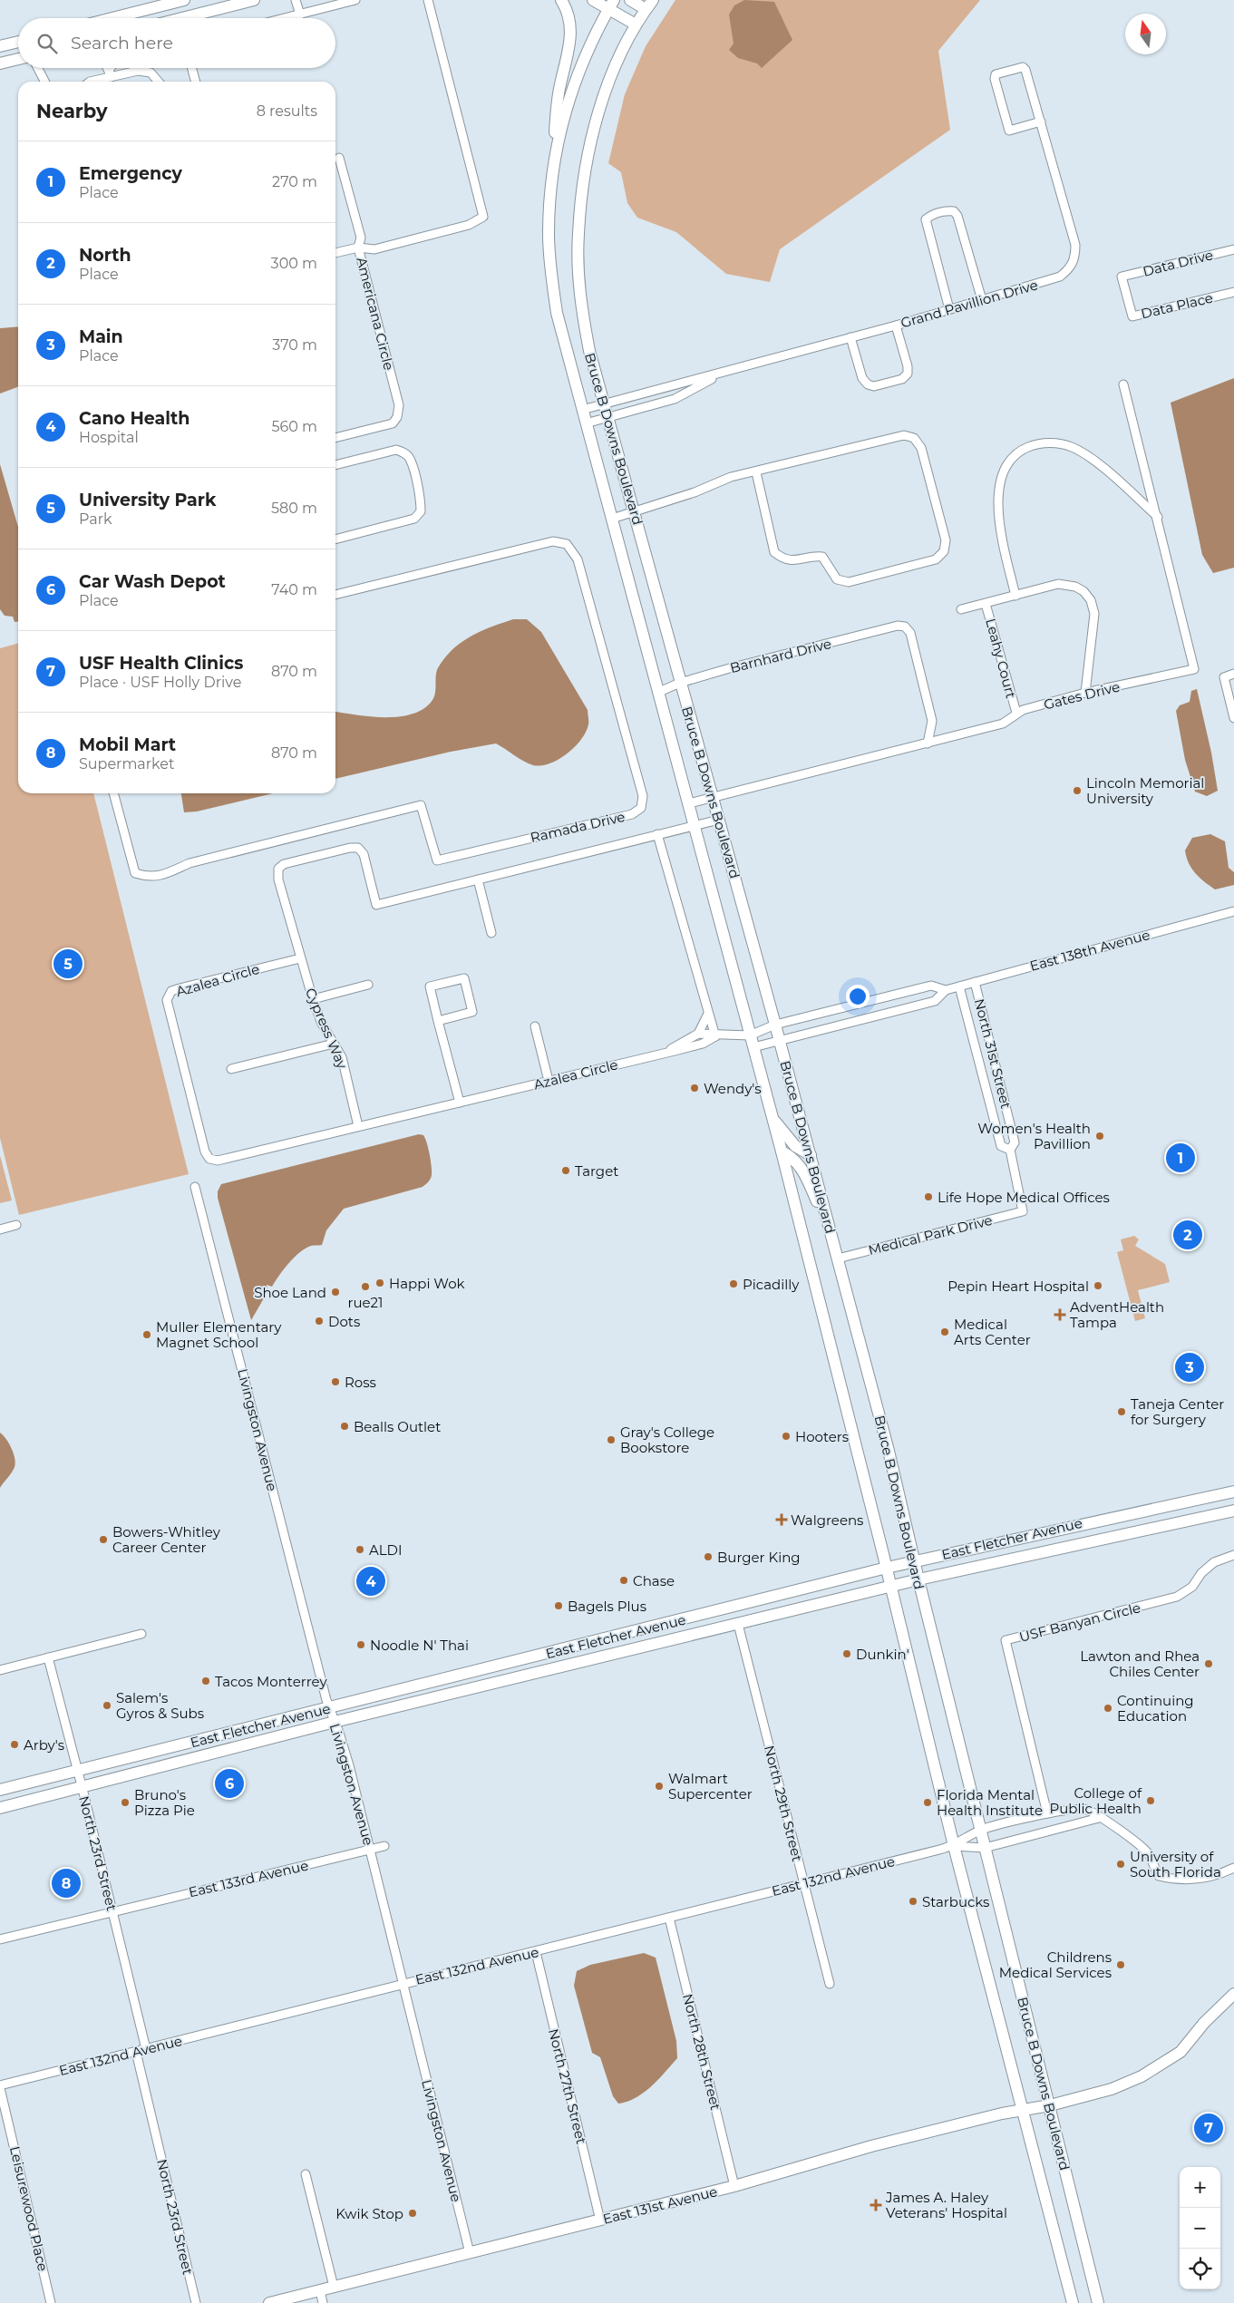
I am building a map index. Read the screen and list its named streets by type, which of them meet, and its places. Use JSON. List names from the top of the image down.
{
  "streets": {
    "main road": ["Bruce B Downs Boulevard", "East Fletcher Avenue", "East 131st Avenue"],
    "street": [
      "Data Drive",
      "Grand Pavillion Drive",
      "Data Place",
      "Americana Circle",
      "Barnhard Drive",
      "Leahy Court",
      "Gates Drive",
      "Ramada Drive",
      "East 138th Avenue",
      "Azalea Circle",
      "Cypress Way",
      "North 31st Street",
      "Medical Park Drive",
      "Livingston Avenue",
      "USF Banyan Circle",
      "North 29th Street",
      "North 23rd Street",
      "East 132nd Avenue",
      "East 133rd Avenue",
      "North 28th Street",
      "North 27th Street",
      "Leisurewood Place"
    ]
  },
  "crossings": [
    ["Data Drive", "Data Place"],
    ["Grand Pavillion Drive", "Bruce B Downs Boulevard"],
    ["Bruce B Downs Boulevard", "Barnhard Drive"],
    ["Bruce B Downs Boulevard", "Gates Drive"],
    ["Bruce B Downs Boulevard", "East 138th Avenue"],
    ["Bruce B Downs Boulevard", "Azalea Circle"],
    ["Bruce B Downs Boulevard", "Medical Park Drive"],
    ["Bruce B Downs Boulevard", "East Fletcher Avenue"],
    ["Bruce B Downs Boulevard", "East 132nd Avenue"],
    ["Bruce B Downs Boulevard", "East 131st Avenue"],
    ["Barnhard Drive", "Gates Drive"],
    ["Leahy Court", "Gates Drive"],
    ["East 138th Avenue", "Azalea Circle"],
    ["East 138th Avenue", "North 31st Street"],
    ["Azalea Circle", "Cypress Way"],
    ["North 31st Street", "Medical Park Drive"],
    ["Livingston Avenue", "East Fletcher Avenue"],
    ["Livingston Avenue", "East 132nd Avenue"],
    ["Livingston Avenue", "East 133rd Avenue"],
    ["Livingston Avenue", "East 131st Avenue"],
    ["East Fletcher Avenue", "North 29th Street"],
    ["East Fletcher Avenue", "North 23rd Street"],
    ["North 29th Street", "East 132nd Avenue"],
    ["North 23rd Street", "East 132nd Avenue"],
    ["North 23rd Street", "East 133rd Avenue"],
    ["East 132nd Avenue", "North 28th Street"],
    ["East 132nd Avenue", "North 27th Street"],
    ["East 132nd Avenue", "Leisurewood Place"],
    ["North 28th Street", "East 131st Avenue"],
    ["North 27th Street", "East 131st Avenue"]
  ],
  "places": {
    "other": [
      "Lincoln Memorial University",
      "Wendy's",
      "Women's Health Pavillion",
      "Target",
      "Life Hope Medical Offices",
      "Happi Wok",
      "Picadilly",
      "Pepin Heart Hospital",
      "rue21",
      "Shoe Land",
      "Dots",
      "Medical Arts Center",
      "Muller Elementary Magnet School",
      "Ross",
      "Taneja Center for Surgery",
      "Bealls Outlet",
      "Hooters",
      "Gray's College Bookstore",
      "Bowers-Whitley Career Center",
      "ALDI",
      "Burger King",
      "Chase",
      "Bagels Plus",
      "Noodle N' Thai",
      "Dunkin'",
      "Lawton and Rhea Chiles Center",
      "Tacos Monterrey",
      "Salem's Gyros & Subs",
      "Continuing Education",
      "Arby's",
      "Walmart Supercenter",
      "College of Public Health",
      "Bruno's Pizza Pie",
      "Florida Mental Health Institute",
      "University of South Florida",
      "Starbucks",
      "Childrens Medical Services",
      "Kwik Stop"
    ],
    "health": ["AdventHealth Tampa", "Walgreens", "James A. Haley Veterans' Hospital"]
  },
  "north": "top",
  "page": {
    "search": "Search here",
    "heading": ["Nearby", "8 results"],
    "list": [
      {
        "mark": "1",
        "name": "Emergency",
        "note": "Place",
        "value": "270 m"
      },
      {
        "mark": "2",
        "name": "North",
        "note": "Place",
        "value": "300 m"
      },
      {
        "mark": "3",
        "name": "Main",
        "note": "Place",
        "value": "370 m"
      },
      {
        "mark": "4",
        "name": "Cano Health",
        "note": "Hospital",
        "value": "560 m"
      },
      {
        "mark": "5",
        "name": "University Park",
        "note": "Park",
        "value": "580 m"
      },
      {
        "mark": "6",
        "name": "Car Wash Depot",
        "note": "Place",
        "value": "740 m"
      },
      {
        "mark": "7",
        "name": "USF Health Clinics",
        "note": "Place · USF Holly Drive",
        "value": "870 m"
      },
      {
        "mark": "8",
        "name": "Mobil Mart",
        "note": "Supermarket",
        "value": "870 m"
      }
    ],
    "pins": [
      "5",
      "1",
      "2",
      "3",
      "4",
      "6",
      "8",
      "7"
    ],
    "map_buttons": ["+", "−"]
  }
}
